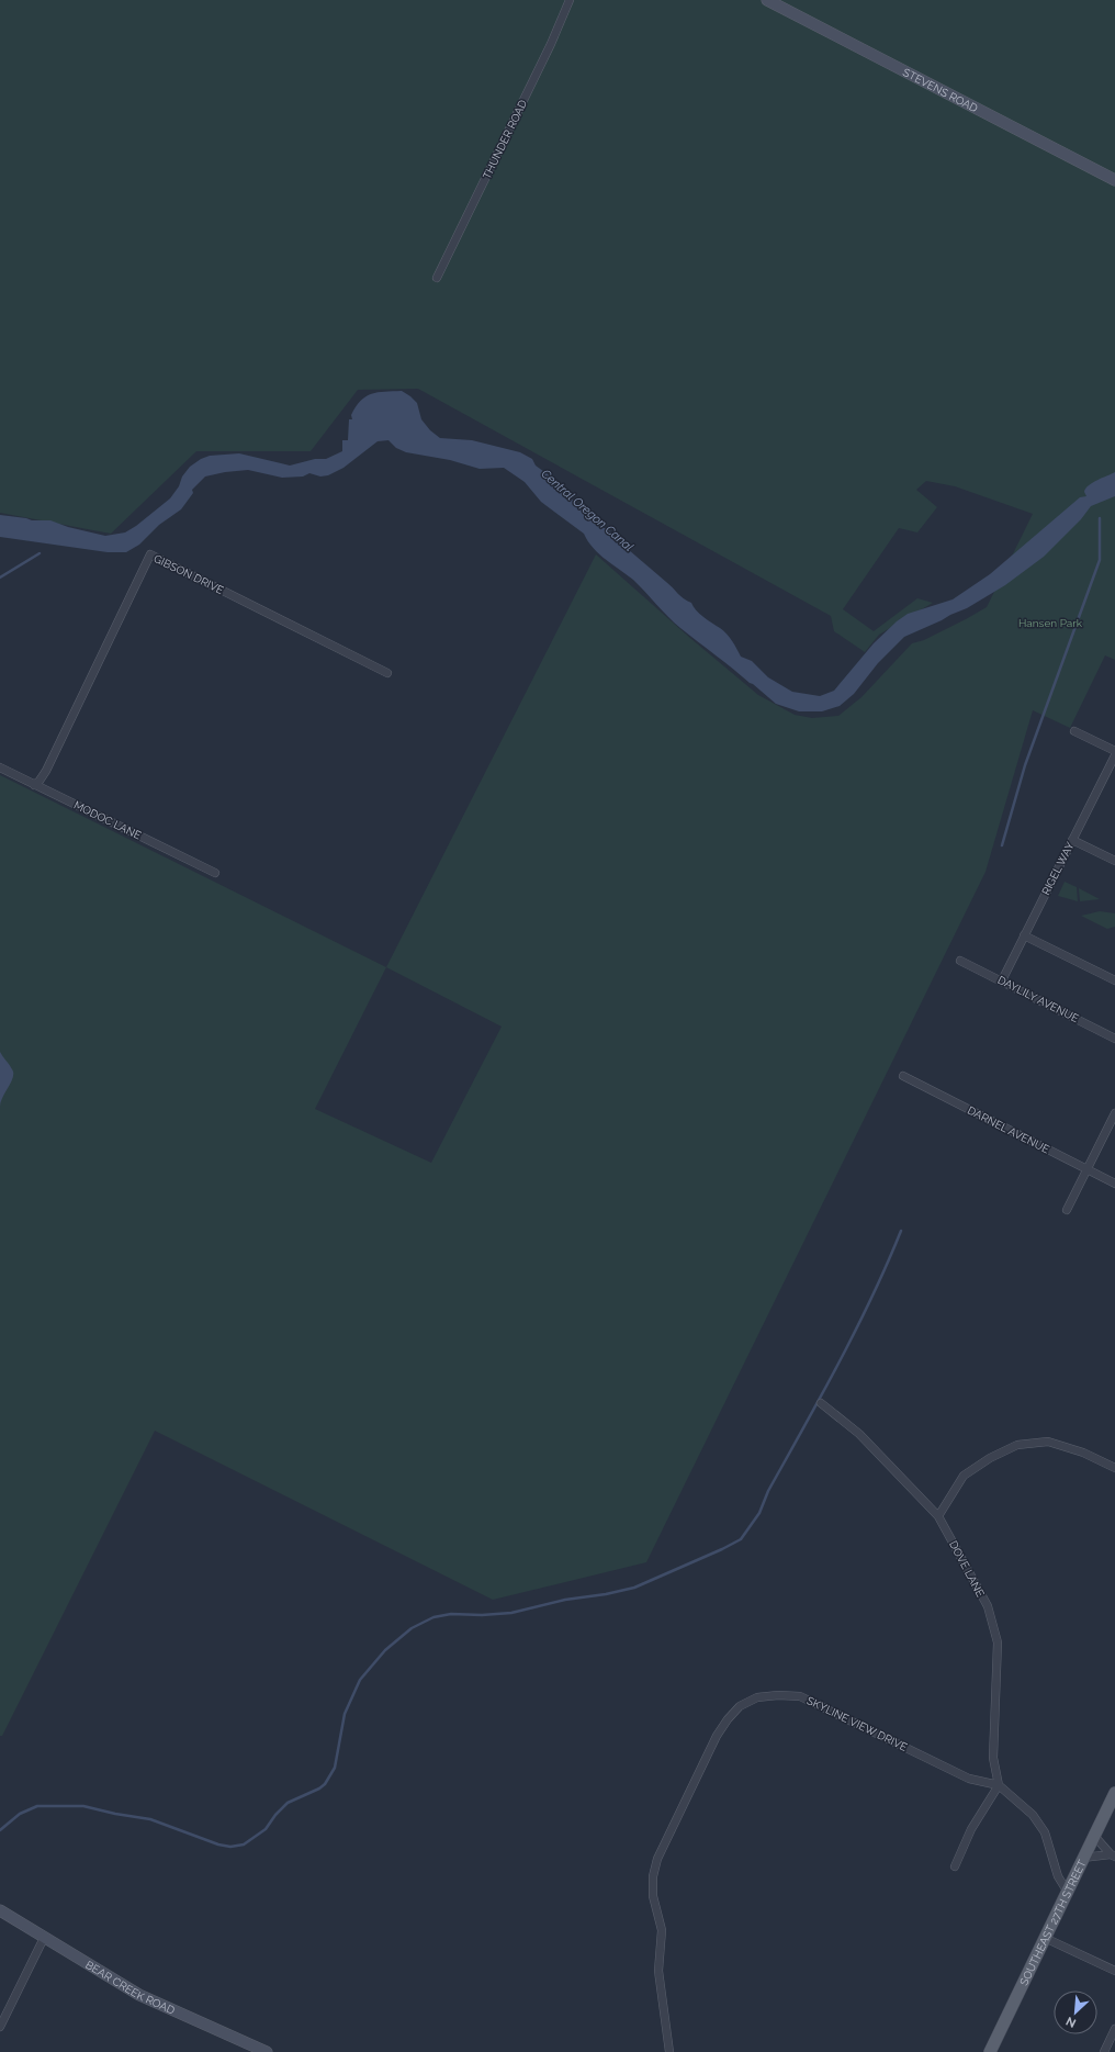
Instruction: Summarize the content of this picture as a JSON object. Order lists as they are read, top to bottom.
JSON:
{
  "streets": {
    "main road": ["SOUTHEAST 27TH STREET"],
    "street": [
      "STEVENS ROAD",
      "THUNDER ROAD",
      "GIBSON DRIVE",
      "MODOC LANE",
      "RIGEL WAY",
      "DAYLILY AVENUE",
      "DARNEL AVENUE",
      "DOVE LANE",
      "SKYLINE VIEW DRIVE",
      "BEAR CREEK ROAD"
    ]
  },
  "crossings": [
    ["GIBSON DRIVE", "MODOC LANE"],
    ["RIGEL WAY", "DAYLILY AVENUE"],
    ["DOVE LANE", "SKYLINE VIEW DRIVE"],
    ["SKYLINE VIEW DRIVE", "SOUTHEAST 27TH STREET"]
  ],
  "water": ["Central Oregon Canal"],
  "parks": ["Hansen Park"],
  "north": "bottom left"
}
